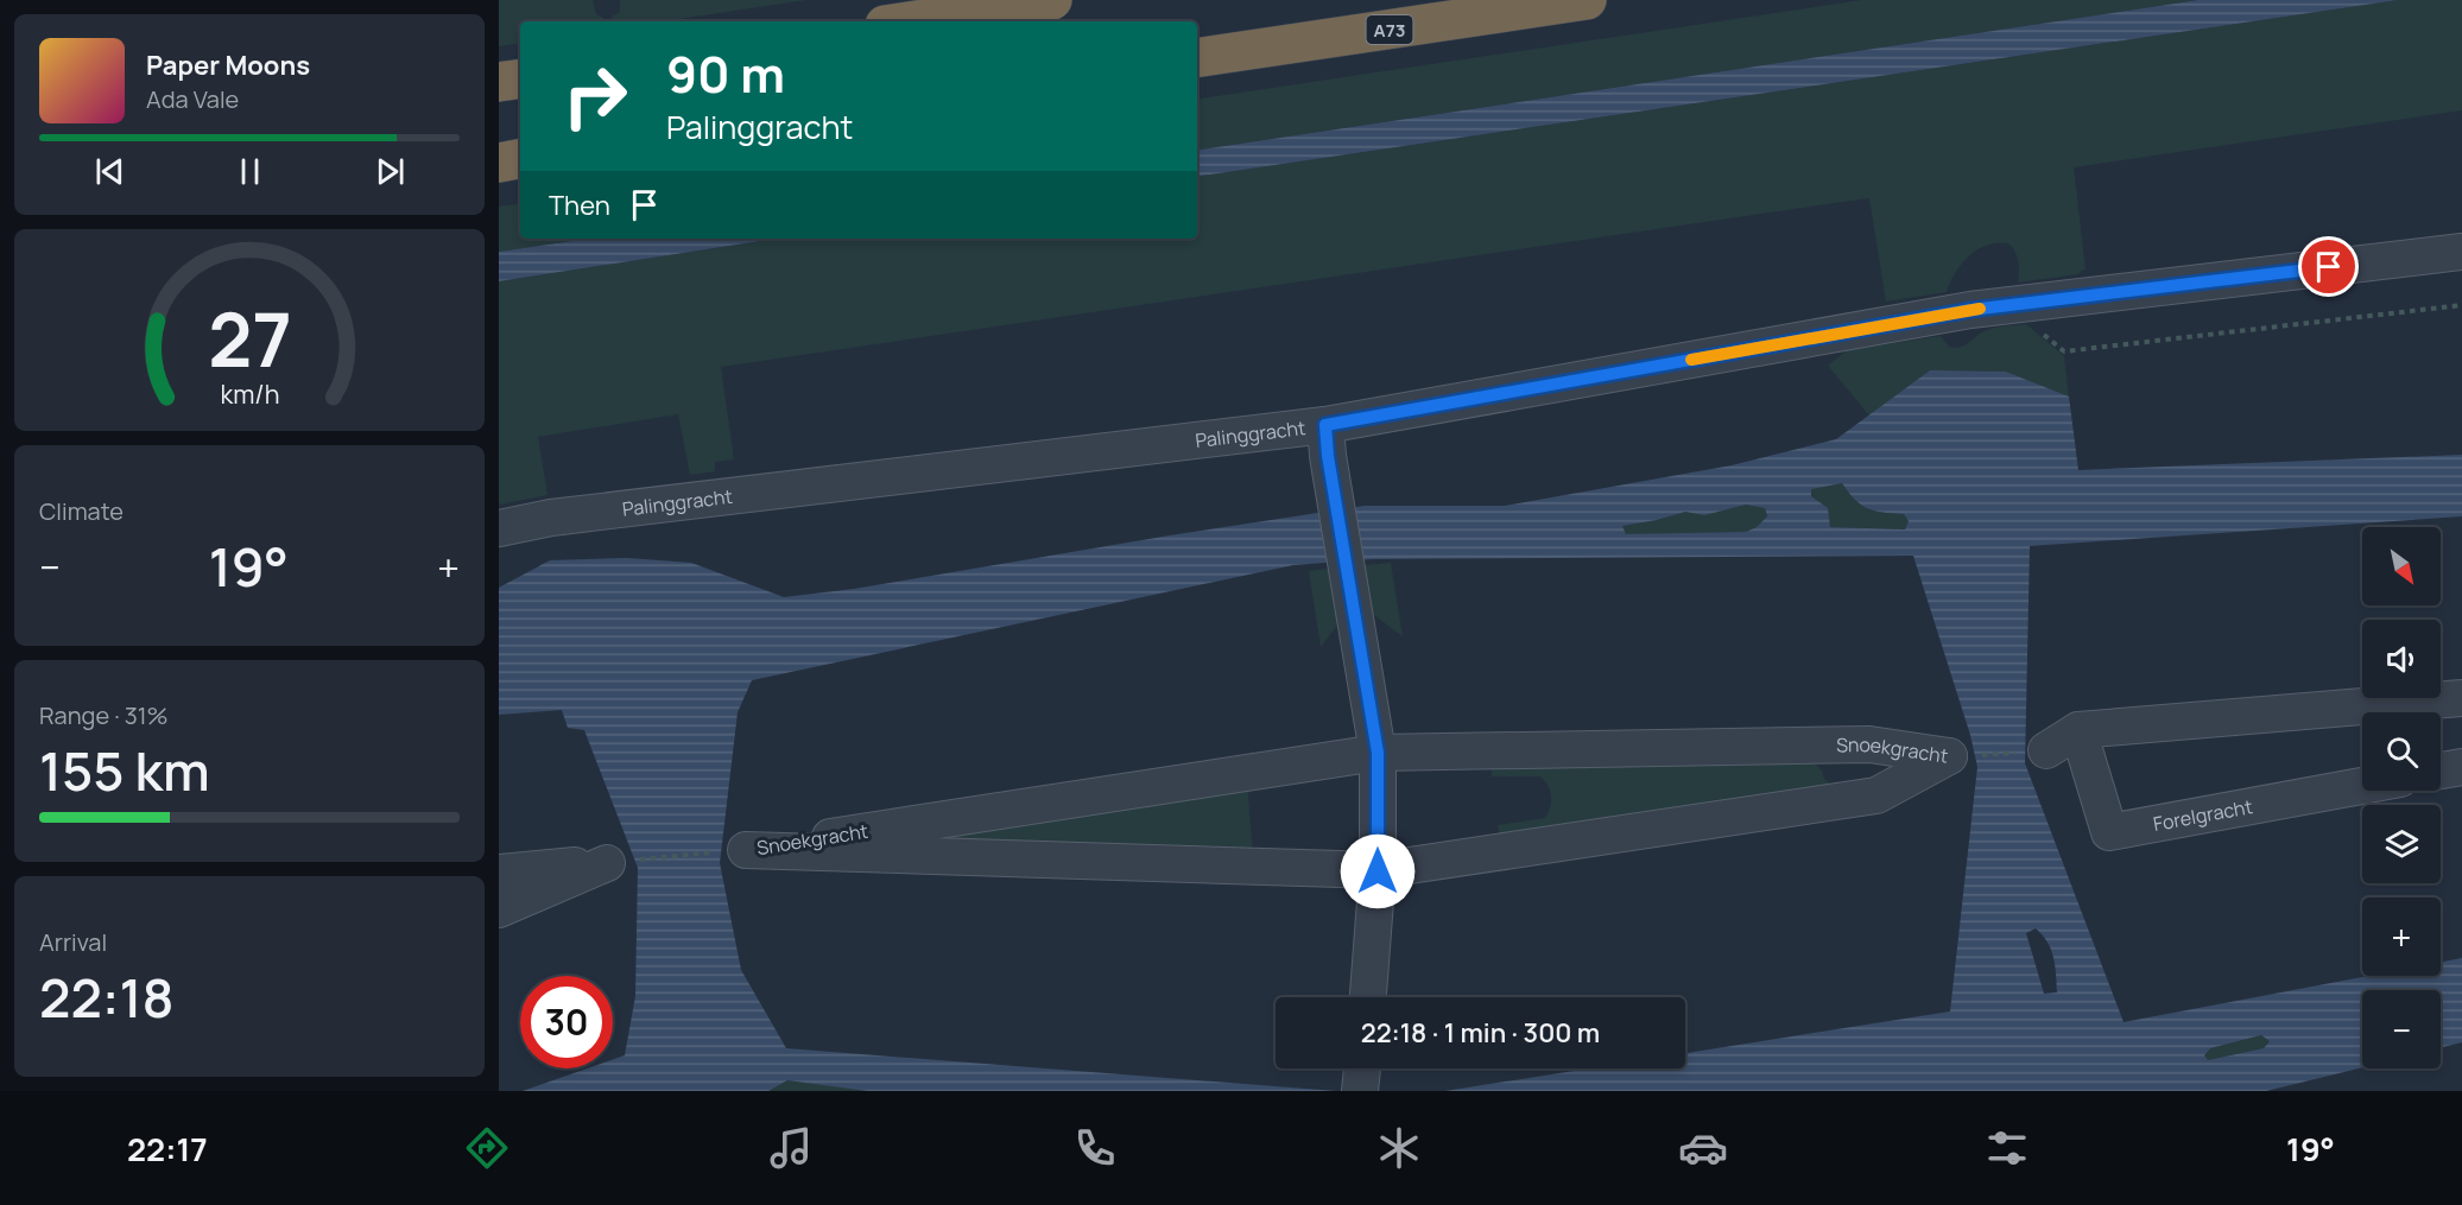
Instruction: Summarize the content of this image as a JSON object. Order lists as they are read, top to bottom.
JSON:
{
  "streets": {
    "highway": ["A73"],
    "street": ["Palinggracht", "Snoekgracht", "Forelgracht"]
  },
  "north": "bottom right",
  "page": {
    "turn": ["90 m", "Palinggracht"],
    "song": ["Paper Moons", "Ada Vale"],
    "then": "Then",
    "tile": [
      "Climate",
      ["Range · 31%", "155 km"],
      ["Arrival", "22:18"]
    ],
    "map_buttons": ["+", "−"],
    "heat": ["−", "19°", "+"],
    "limit": "30",
    "trip": "22:18 · 1 min · 300 m",
    "tabs": ["22:17", "19°"],
    "gauge": ["27", "km/h"]
  }
}
